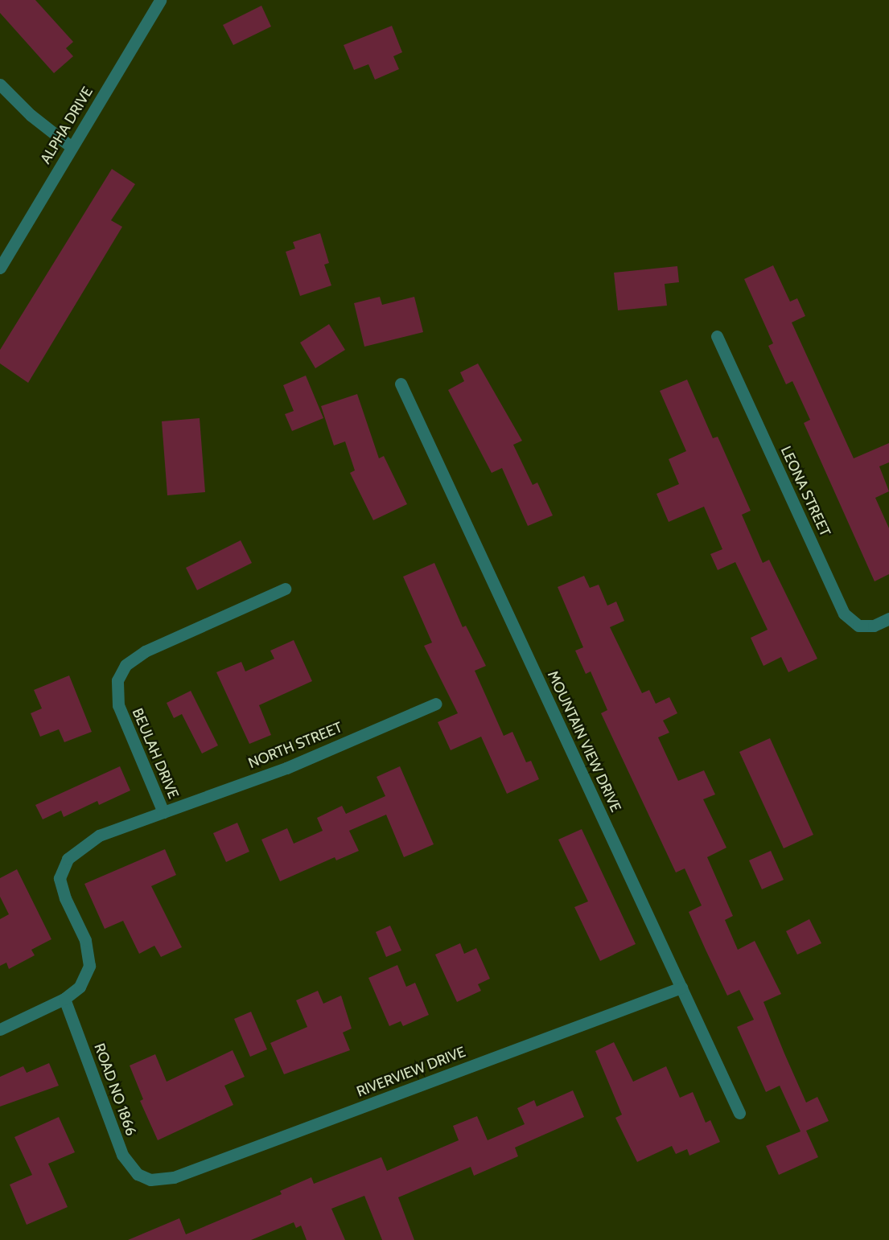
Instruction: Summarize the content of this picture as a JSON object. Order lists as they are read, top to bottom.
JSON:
{
  "streets": {
    "street": [
      "ALPHA DRIVE",
      "LEONA STREET",
      "MOUNTAIN VIEW DRIVE",
      "NORTH STREET",
      "BEULAH DRIVE",
      "RIVERVIEW DRIVE",
      "ROAD NO 1866"
    ]
  },
  "crossings": [
    ["MOUNTAIN VIEW DRIVE", "RIVERVIEW DRIVE"],
    ["NORTH STREET", "BEULAH DRIVE"],
    ["BEULAH DRIVE", "ROAD NO 1866"],
    ["RIVERVIEW DRIVE", "ROAD NO 1866"]
  ]
}
